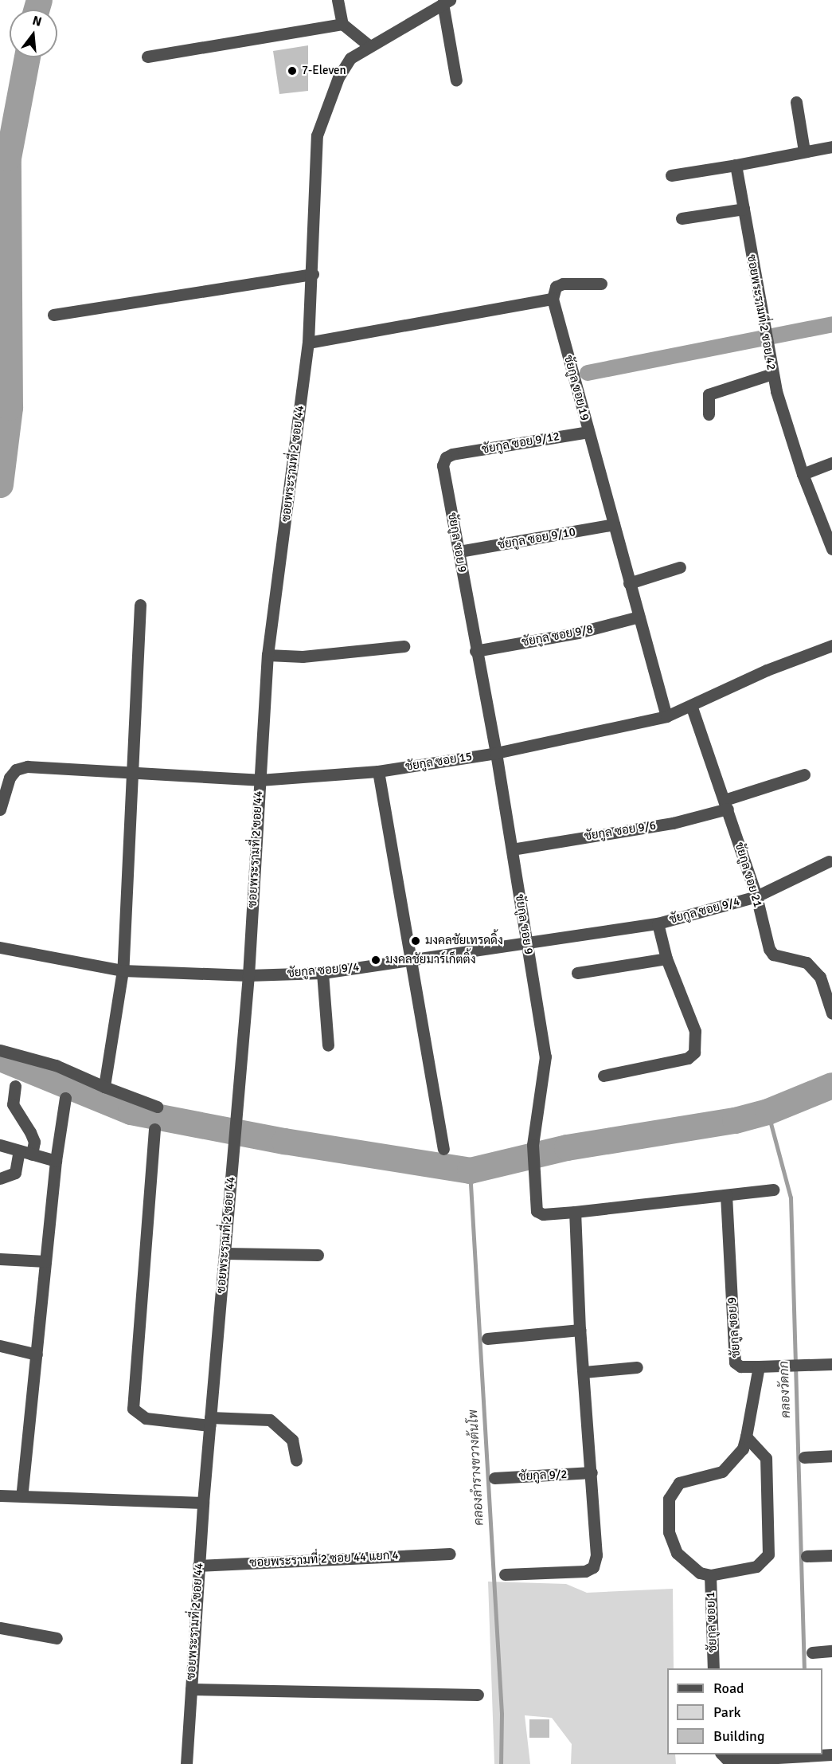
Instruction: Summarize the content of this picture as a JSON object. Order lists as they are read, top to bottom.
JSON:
{
  "streets": {
    "street": [
      "ซอยพระรามที่ 2 ซอย 42",
      "ชัยกูล ซอย 19",
      "ชัยกูล ซอย 9/12",
      "ซอยพระรามที่ 2 ซอย 44",
      "ชัยกูล ซอย 9/10",
      "ชัยกูล ซอย 9",
      "ชัยกูล ซอย 9/8",
      "ชัยกูล ซอย 15",
      "ชัยกูล ซอย 9/6",
      "ชัยกูล ซอย 21",
      "ชัยกูล ซอย 9/4",
      "ชัยกูล 9/2",
      "ซอยพระรามที่ 2 ซอย 44 แยก 4",
      "ชัยกูล ซอย 1"
    ]
  },
  "crossings": [
    ["ชัยกูล ซอย 19", "ชัยกูล ซอย 9/12"],
    ["ชัยกูล ซอย 19", "ชัยกูล ซอย 9/10"],
    ["ชัยกูล ซอย 19", "ชัยกูล ซอย 9/8"],
    ["ชัยกูล ซอย 19", "ชัยกูล ซอย 15"],
    ["ชัยกูล ซอย 9/12", "ชัยกูล ซอย 9"],
    ["ซอยพระรามที่ 2 ซอย 44", "ชัยกูล ซอย 15"],
    ["ซอยพระรามที่ 2 ซอย 44", "ชัยกูล ซอย 9/4"],
    ["ซอยพระรามที่ 2 ซอย 44", "ซอยพระรามที่ 2 ซอย 44 แยก 4"],
    ["ชัยกูล ซอย 9/10", "ชัยกูล ซอย 9"],
    ["ชัยกูล ซอย 9", "ชัยกูล ซอย 9/8"],
    ["ชัยกูล ซอย 9", "ชัยกูล ซอย 15"],
    ["ชัยกูล ซอย 9", "ชัยกูล ซอย 9/6"],
    ["ชัยกูล ซอย 9", "ชัยกูล ซอย 9/4"],
    ["ชัยกูล ซอย 15", "ชัยกูล ซอย 21"],
    ["ชัยกูล ซอย 9/6", "ชัยกูล ซอย 21"],
    ["ชัยกูล ซอย 21", "ชัยกูล ซอย 9/4"]
  ],
  "water": ["คลองวัดกก", "คลองลำรางขวางต้นโพ"],
  "places": ["7-Eleven", "มงคลชัยเทรดดิ้ง", "มงคลชัยมาร์เก็ตติ้ง"],
  "legend": ["Road", "Park", "Building"],
  "north": "top"
}
